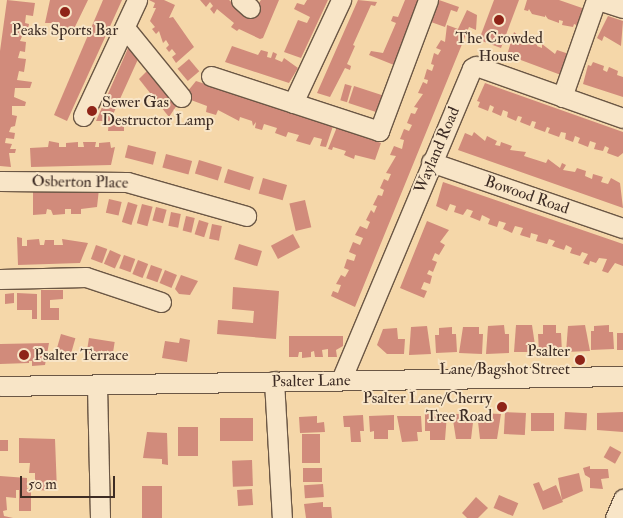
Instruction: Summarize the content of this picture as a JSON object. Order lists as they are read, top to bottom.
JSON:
{
  "streets": {
    "street": [
      "Wayland Road",
      "Osberton Place",
      "Bowood Road",
      "Psalter Lane"
    ]
  },
  "crossings": [
    ["Wayland Road", "Bowood Road"],
    ["Wayland Road", "Psalter Lane"]
  ],
  "places": [
    "Peaks Sports Bar",
    "The Crowded House",
    "Sewer Gas Destructor Lamp",
    "Psalter Terrace",
    "Psalter Lane/Bagshot Street",
    "Psalter Lane/Cherry Tree Road"
  ],
  "scale_bar": "50 m"
}
